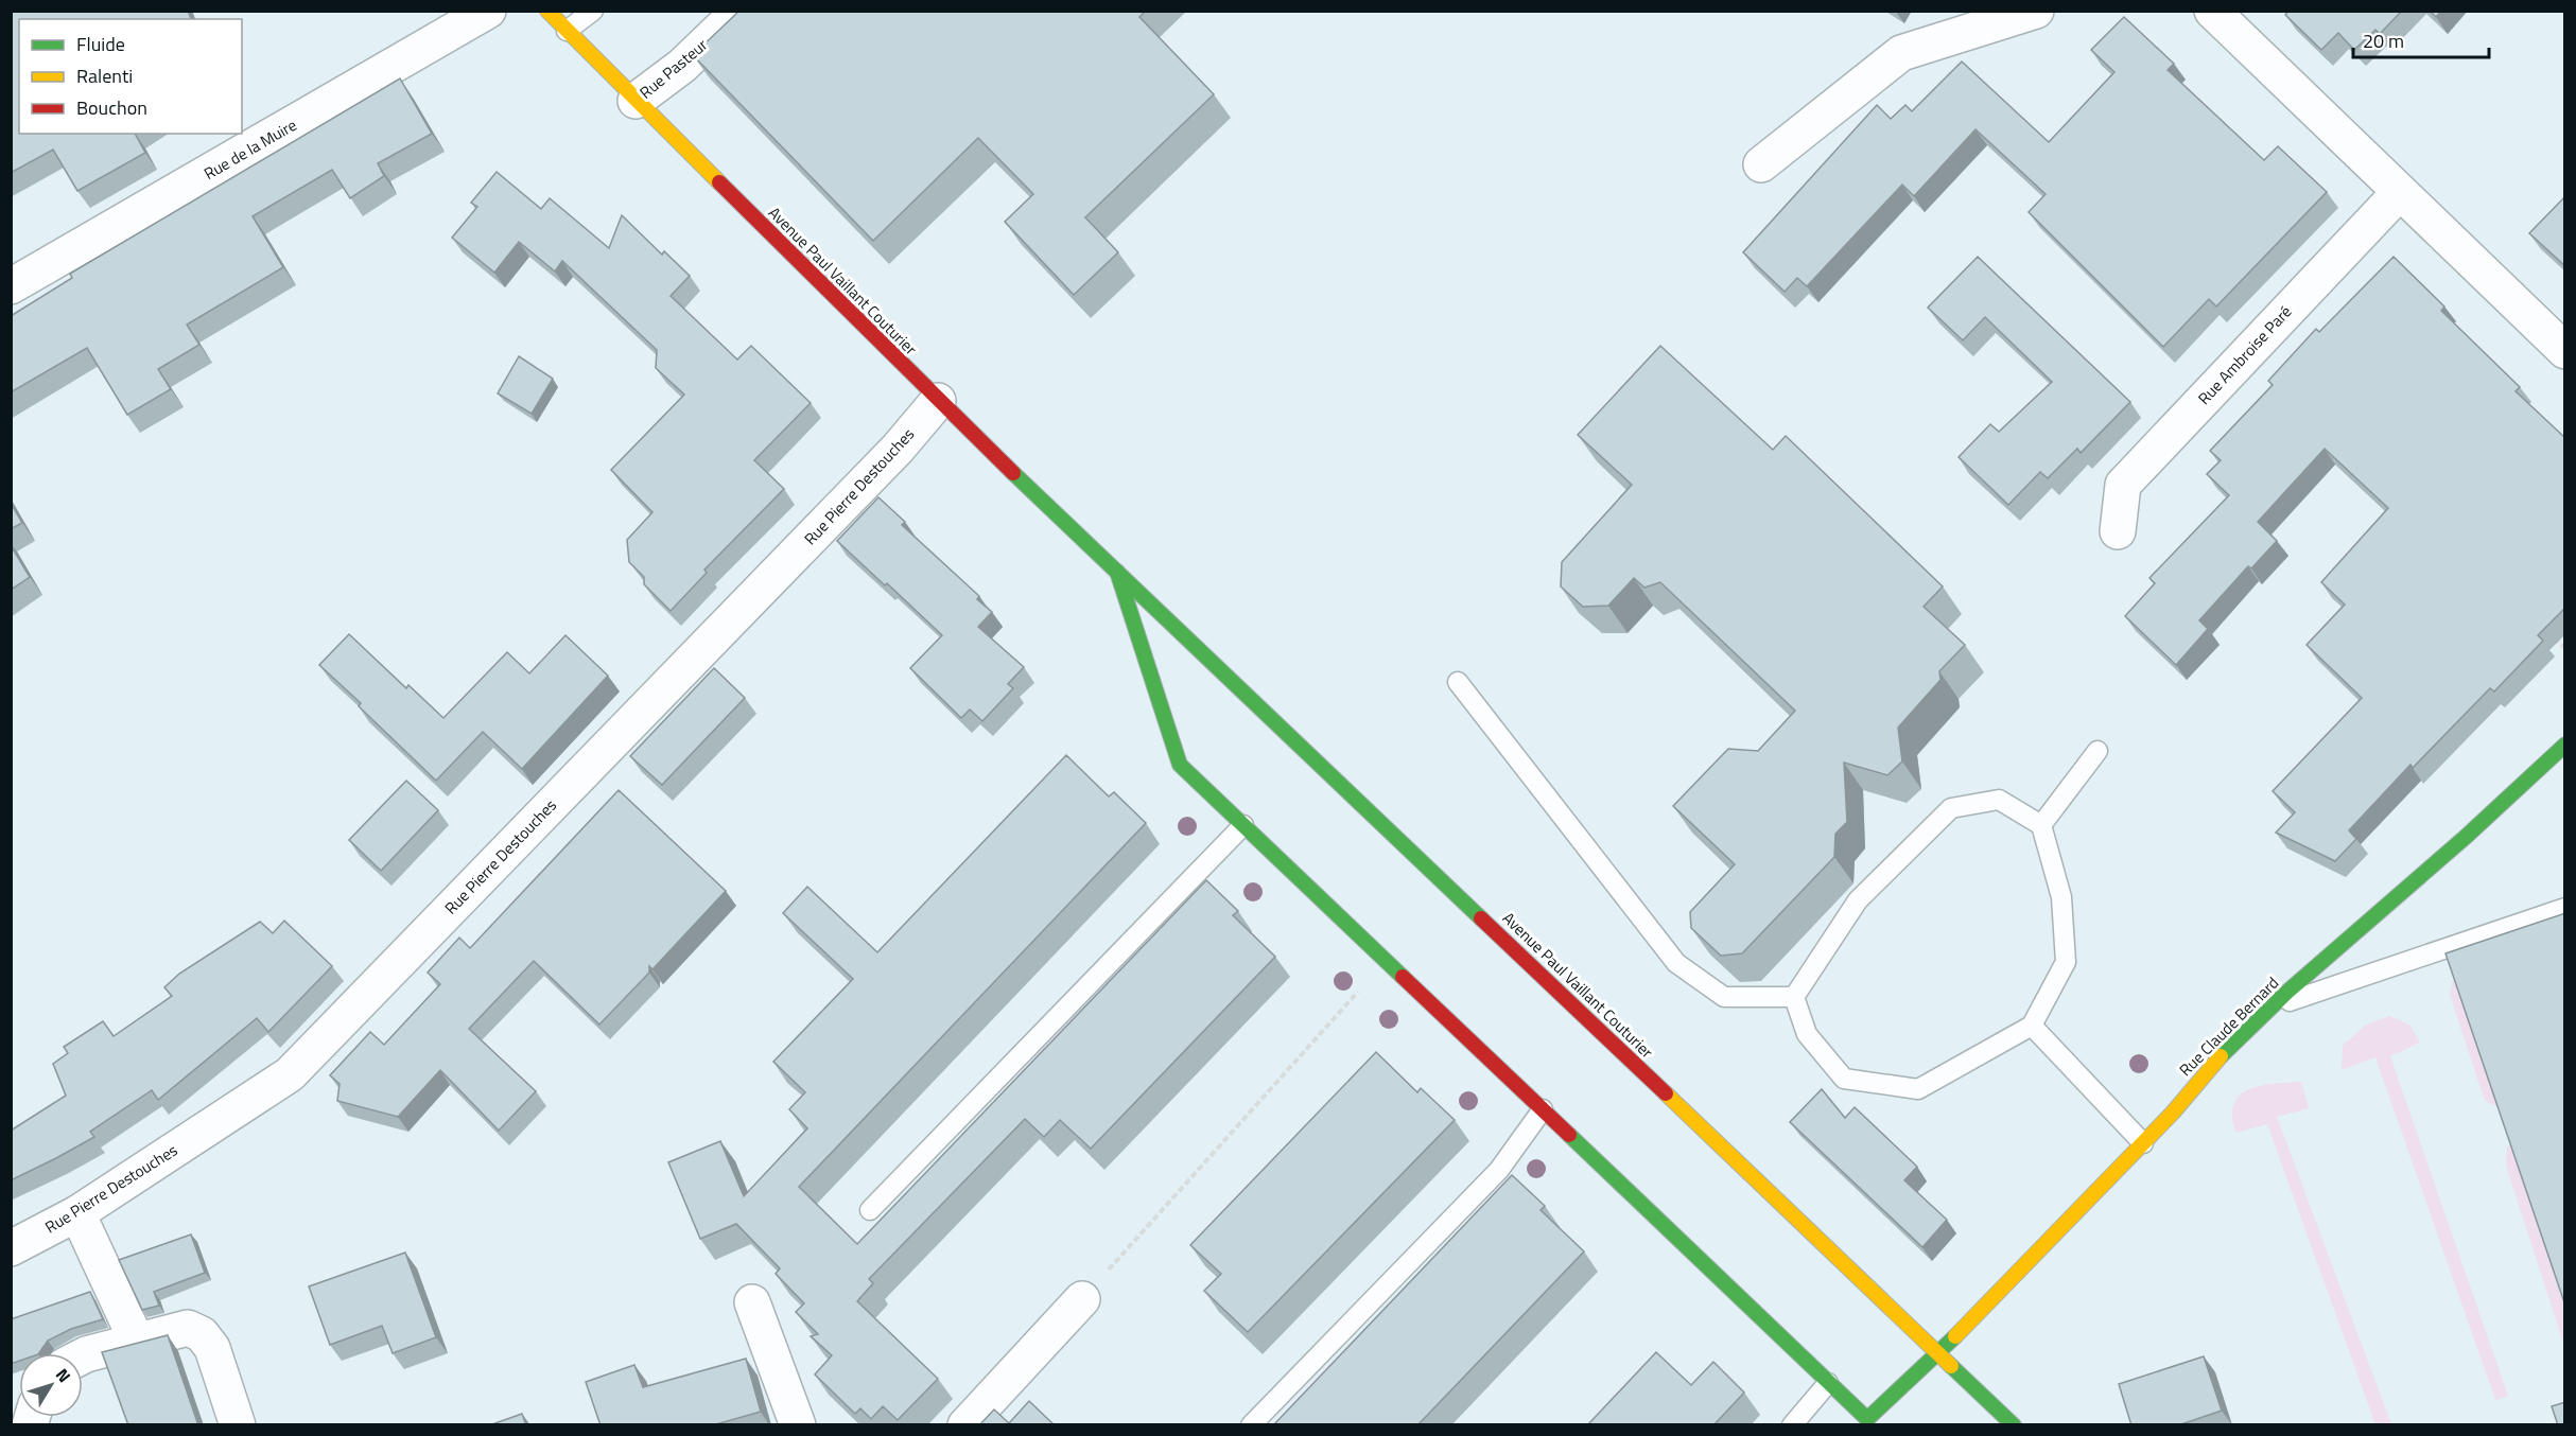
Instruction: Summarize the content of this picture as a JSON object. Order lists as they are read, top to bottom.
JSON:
{
  "streets": {
    "street": [
      "Rue Pasteur",
      "Rue de la Muire",
      "Avenue Paul Vaillant Couturier",
      "Rue Ambroise Paré",
      "Rue Pierre Destouches",
      "Rue Claude Bernard"
    ]
  },
  "crossings": [
    ["Rue Pasteur", "Avenue Paul Vaillant Couturier"],
    ["Avenue Paul Vaillant Couturier", "Rue Pierre Destouches"],
    ["Avenue Paul Vaillant Couturier", "Rue Claude Bernard"]
  ],
  "legend": ["Fluide", "Ralenti", "Bouchon"],
  "scale_bar": "20 m",
  "north": "top right"
}
